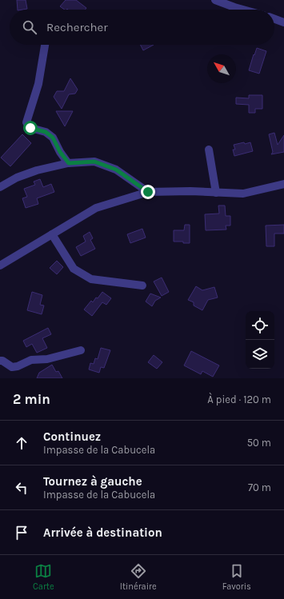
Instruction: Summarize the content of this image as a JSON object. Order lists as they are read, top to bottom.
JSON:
{
  "north": "top left",
  "page": {
    "search": "Rechercher",
    "heading": ["2 min", "À pied · 120 m"],
    "list": [
      ["Continuez", "Impasse de la Cabucela", "50 m"],
      ["Tournez à gauche", "Impasse de la Cabucela", "70 m"],
      "Arrivée à destination"
    ],
    "nav": ["Carte", "Itinéraire", "Favoris"]
  }
}
